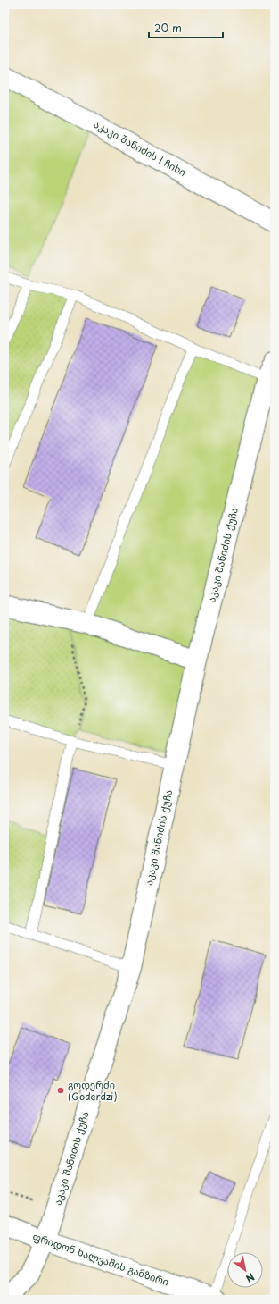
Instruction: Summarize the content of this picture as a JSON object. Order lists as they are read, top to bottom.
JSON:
{
  "streets": {
    "street": ["აკაკი შანიძის I ჩიხი", "აკაკი შანიძის ქუჩა", "ფრიდონ ხალვაშის გამზირი"]
  },
  "crossings": [
    ["აკაკი შანიძის ქუჩა", "ფრიდონ ხალვაშის გამზირი"]
  ],
  "places": ["გოდერძი (Goderdzi)"],
  "scale_bar": "20 m",
  "north": "bottom right"
}
